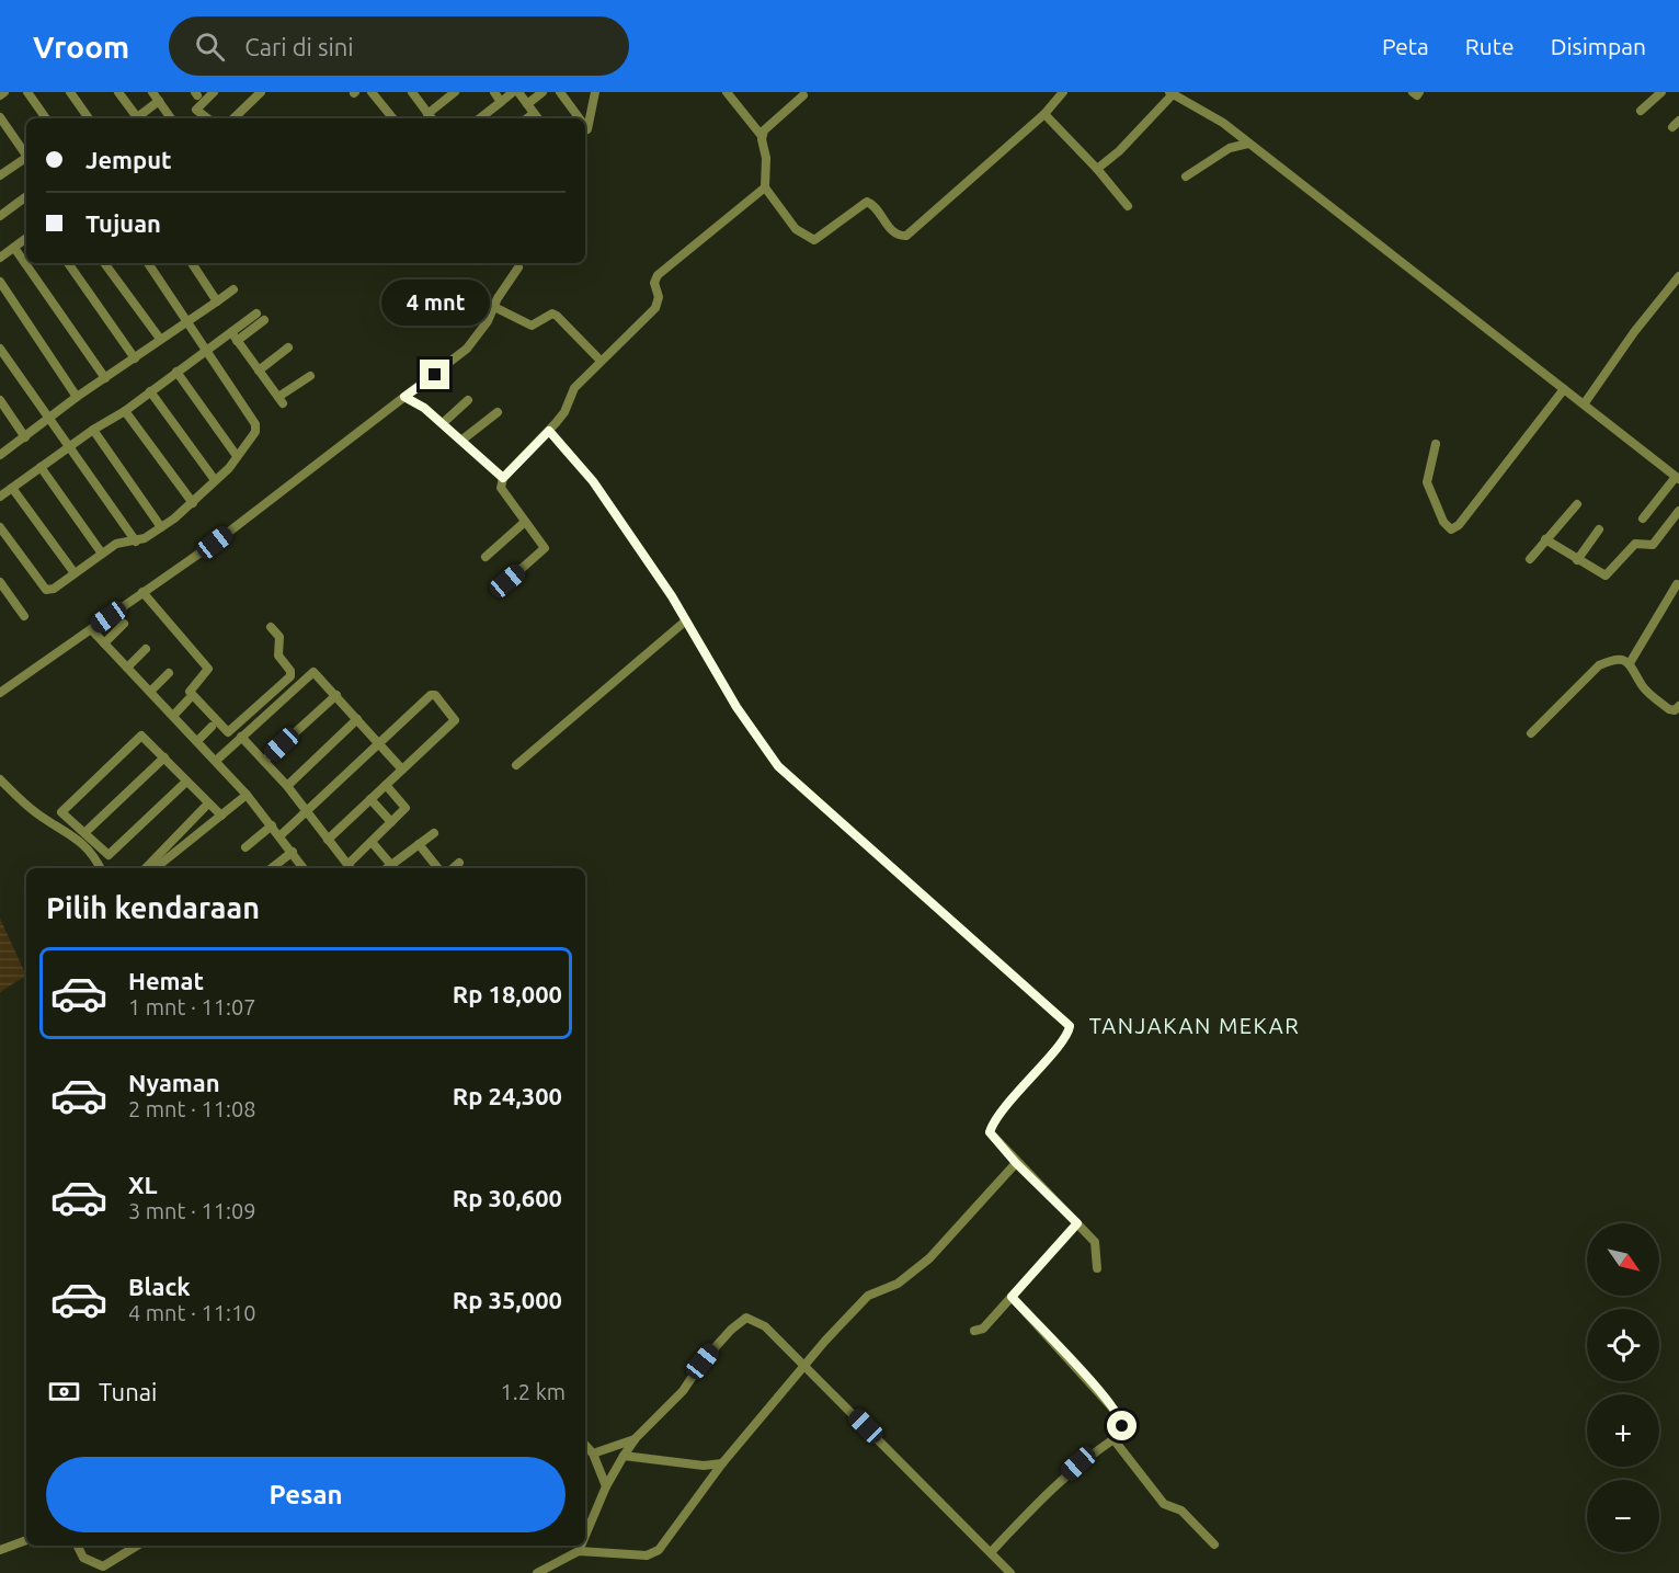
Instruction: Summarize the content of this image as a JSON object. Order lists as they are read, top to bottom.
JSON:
{
  "districts": ["TANJAKAN MEKAR"],
  "north": "bottom right",
  "page": {
    "header": "Vroom",
    "search": "Cari di sini",
    "nav": ["Peta", "Rute", "Disimpan"],
    "banner": ["Jemput", "Tujuan"],
    "bubble": "4 mnt",
    "heading": "Pilih kendaraan",
    "list": [
      {
        "name": "Hemat",
        "note": "1 mnt · 11:07",
        "value": "Rp 18,000"
      },
      {
        "name": "Nyaman",
        "note": "2 mnt · 11:08",
        "value": "Rp 24,300"
      },
      {
        "name": "XL",
        "note": "3 mnt · 11:09",
        "value": "Rp 30,600"
      },
      {
        "name": "Black",
        "note": "4 mnt · 11:10",
        "value": "Rp 35,000"
      }
    ],
    "map_buttons": ["+", "−"],
    "pay": ["Tunai", "1.2 km"],
    "buttons": "Pesan"
  }
}
